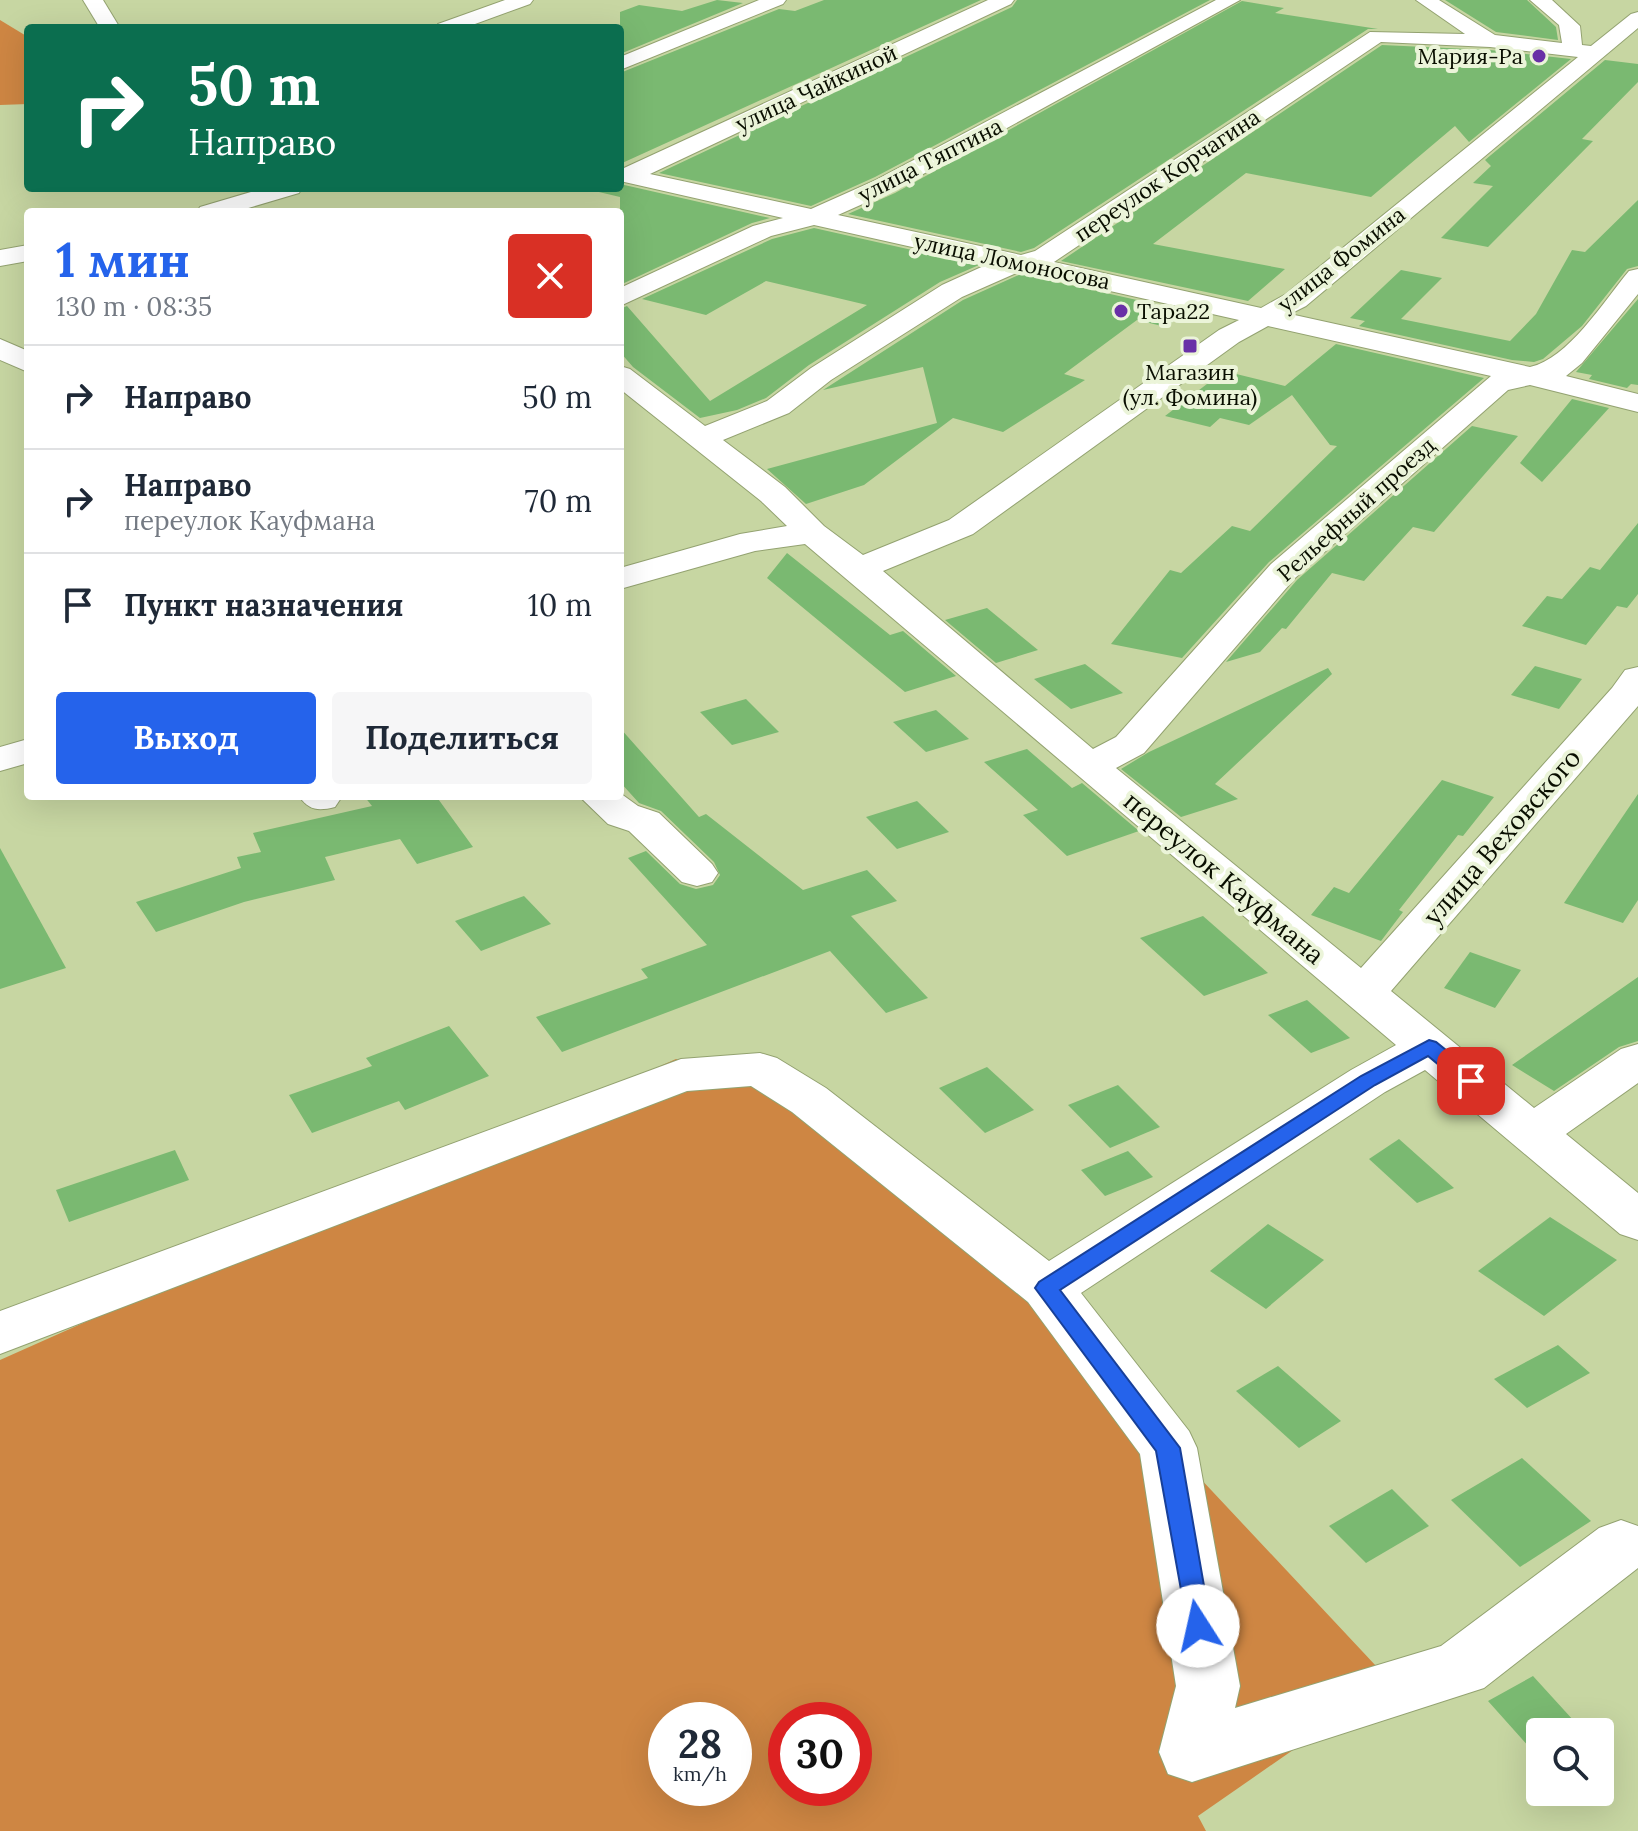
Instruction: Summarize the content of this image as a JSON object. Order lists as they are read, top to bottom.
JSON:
{
  "streets": {
    "street": [
      "улица Чайкиной",
      "улица Тяптина",
      "переулок Корчагина",
      "улица Фомина",
      "улица Ломоносова",
      "Рельефный проезд",
      "улица Веховского",
      "переулок Кауфмана"
    ]
  },
  "crossings": [
    ["улица Чайкиной", "улица Ломоносова"],
    ["улица Тяптина", "улица Ломоносова"],
    ["переулок Корчагина", "улица Ломоносова"],
    ["переулок Корчагина", "переулок Кауфмана"],
    ["улица Фомина", "улица Ломоносова"],
    ["улица Фомина", "переулок Кауфмана"],
    ["улица Ломоносова", "Рельефный проезд"],
    ["Рельефный проезд", "переулок Кауфмана"],
    ["улица Веховского", "переулок Кауфмана"]
  ],
  "places": {
    "other": ["Мария-Ра", "Тара22"],
    "transit": ["Магазин (ул. Фомина)"]
  },
  "page": {
    "turn": ["50 m", "Направо"],
    "heading": ["1 мин", "130 m · 08:35"],
    "list": [
      {
        "name": "Направо",
        "value": "50 m"
      },
      {
        "name": "Направо",
        "note": "переулок Кауфмана",
        "value": "70 m"
      },
      {
        "name": "Пункт назначения",
        "value": "10 m"
      }
    ],
    "buttons": ["Выход", "Поделиться"],
    "speed": "28 km/h",
    "limit": "30"
  }
}
